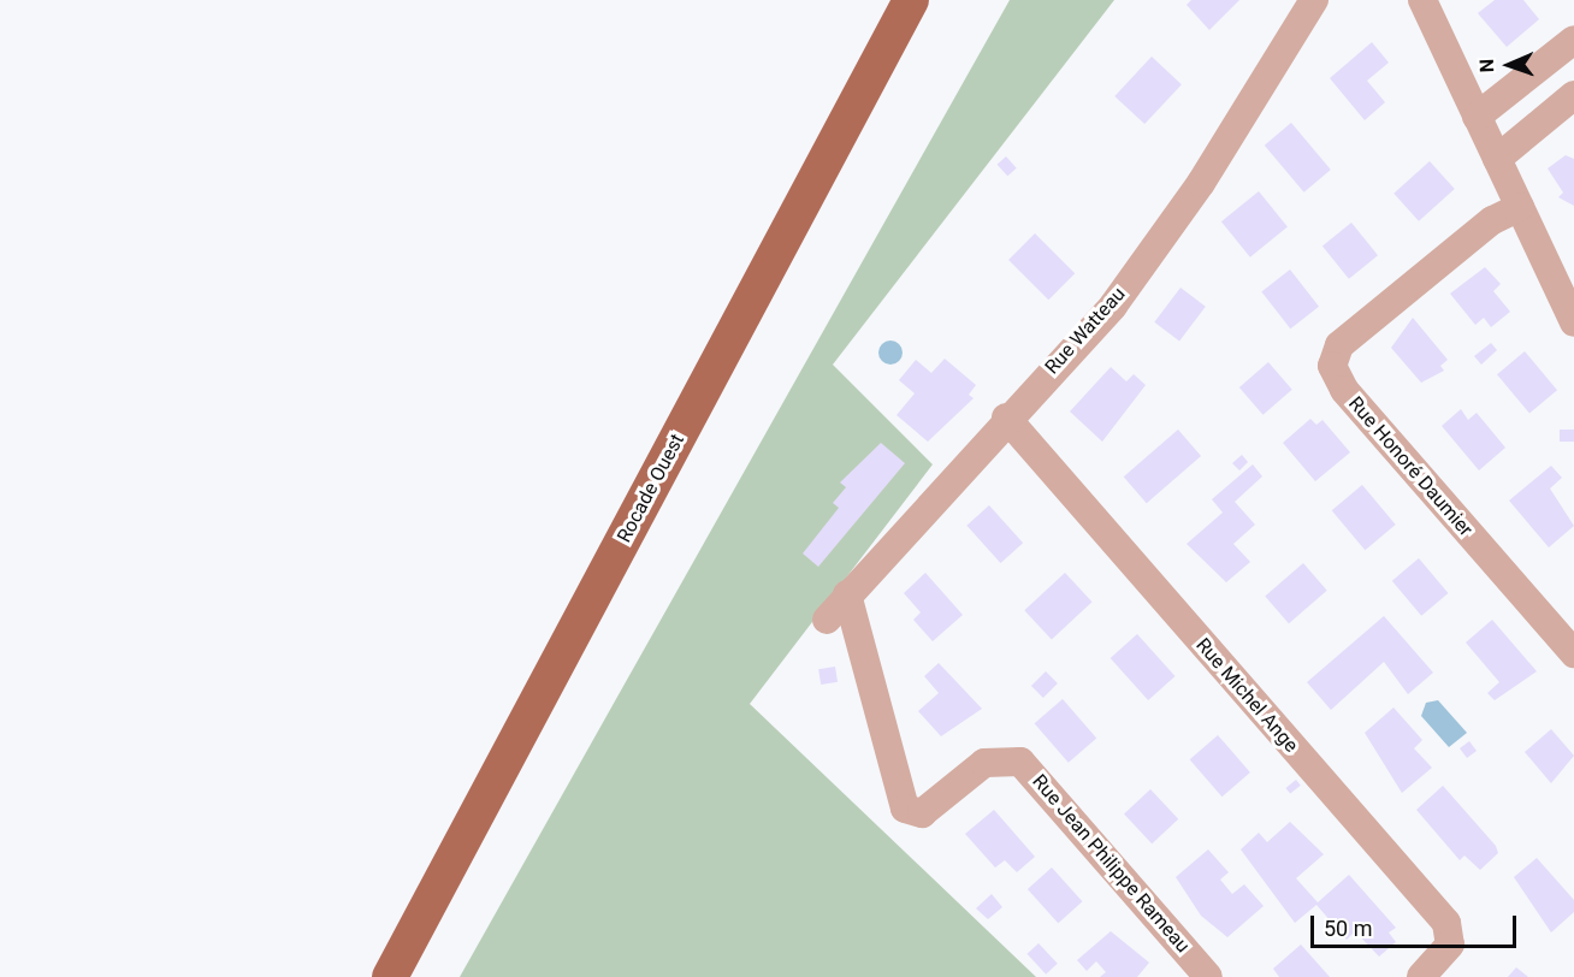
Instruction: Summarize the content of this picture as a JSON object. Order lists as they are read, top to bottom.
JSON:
{
  "streets": {
    "main road": ["Rocade Ouest"],
    "street": [
      "Rue Watteau",
      "Rue Honoré Daumier",
      "Rue Michel Ange",
      "Rue Jean Philippe Rameau"
    ]
  },
  "crossings": [
    ["Rue Watteau", "Rue Michel Ange"],
    ["Rue Watteau", "Rue Jean Philippe Rameau"]
  ],
  "scale_bar": "50 m",
  "north": "left"
}
